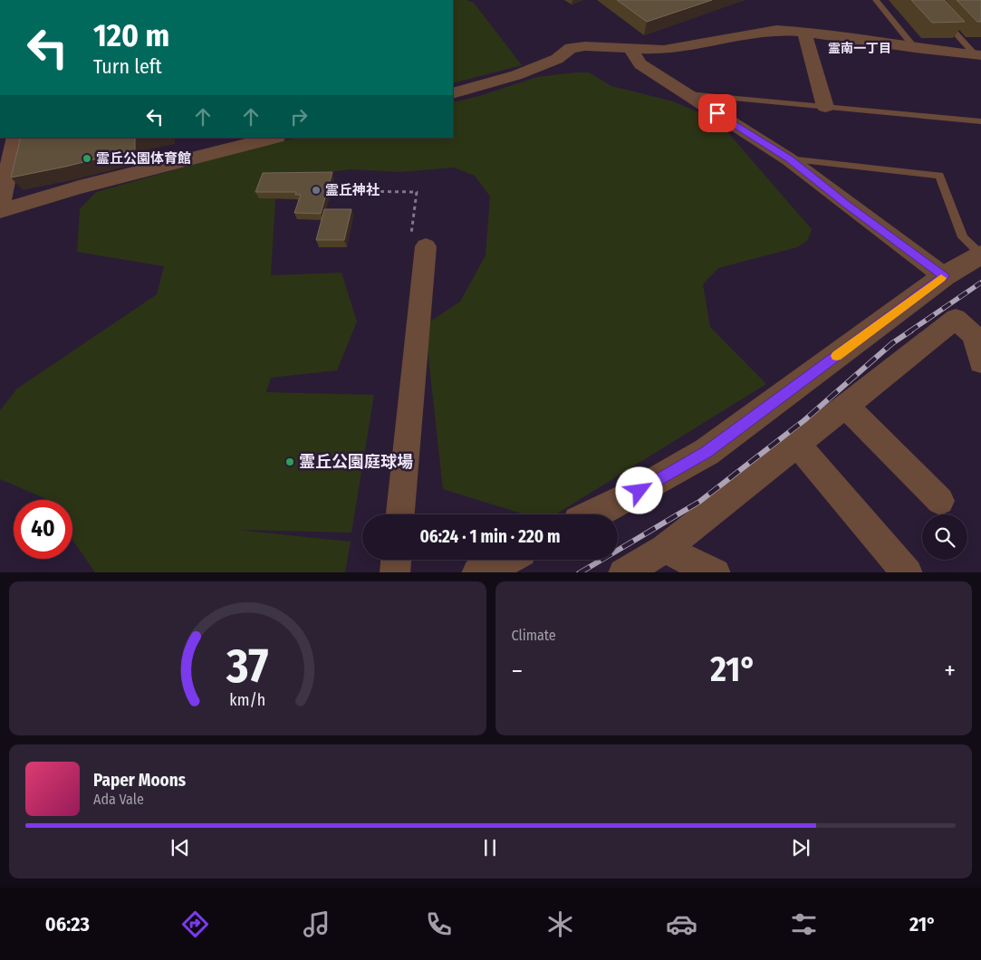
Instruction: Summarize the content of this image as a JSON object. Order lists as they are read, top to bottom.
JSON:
{
  "districts": ["霊南一丁目"],
  "places": ["霊丘公園体育館", "霊丘神社", "霊丘公園庭球場"],
  "page": {
    "turn": ["120 m", "Turn left"],
    "limit": "40",
    "trip": "06:24 · 1 min · 220 m",
    "tile": "Climate",
    "heat": ["−", "21°", "+"],
    "song": ["Paper Moons", "Ada Vale"],
    "tabs": ["06:23", "21°"],
    "gauge": ["37", "km/h"]
  }
}
